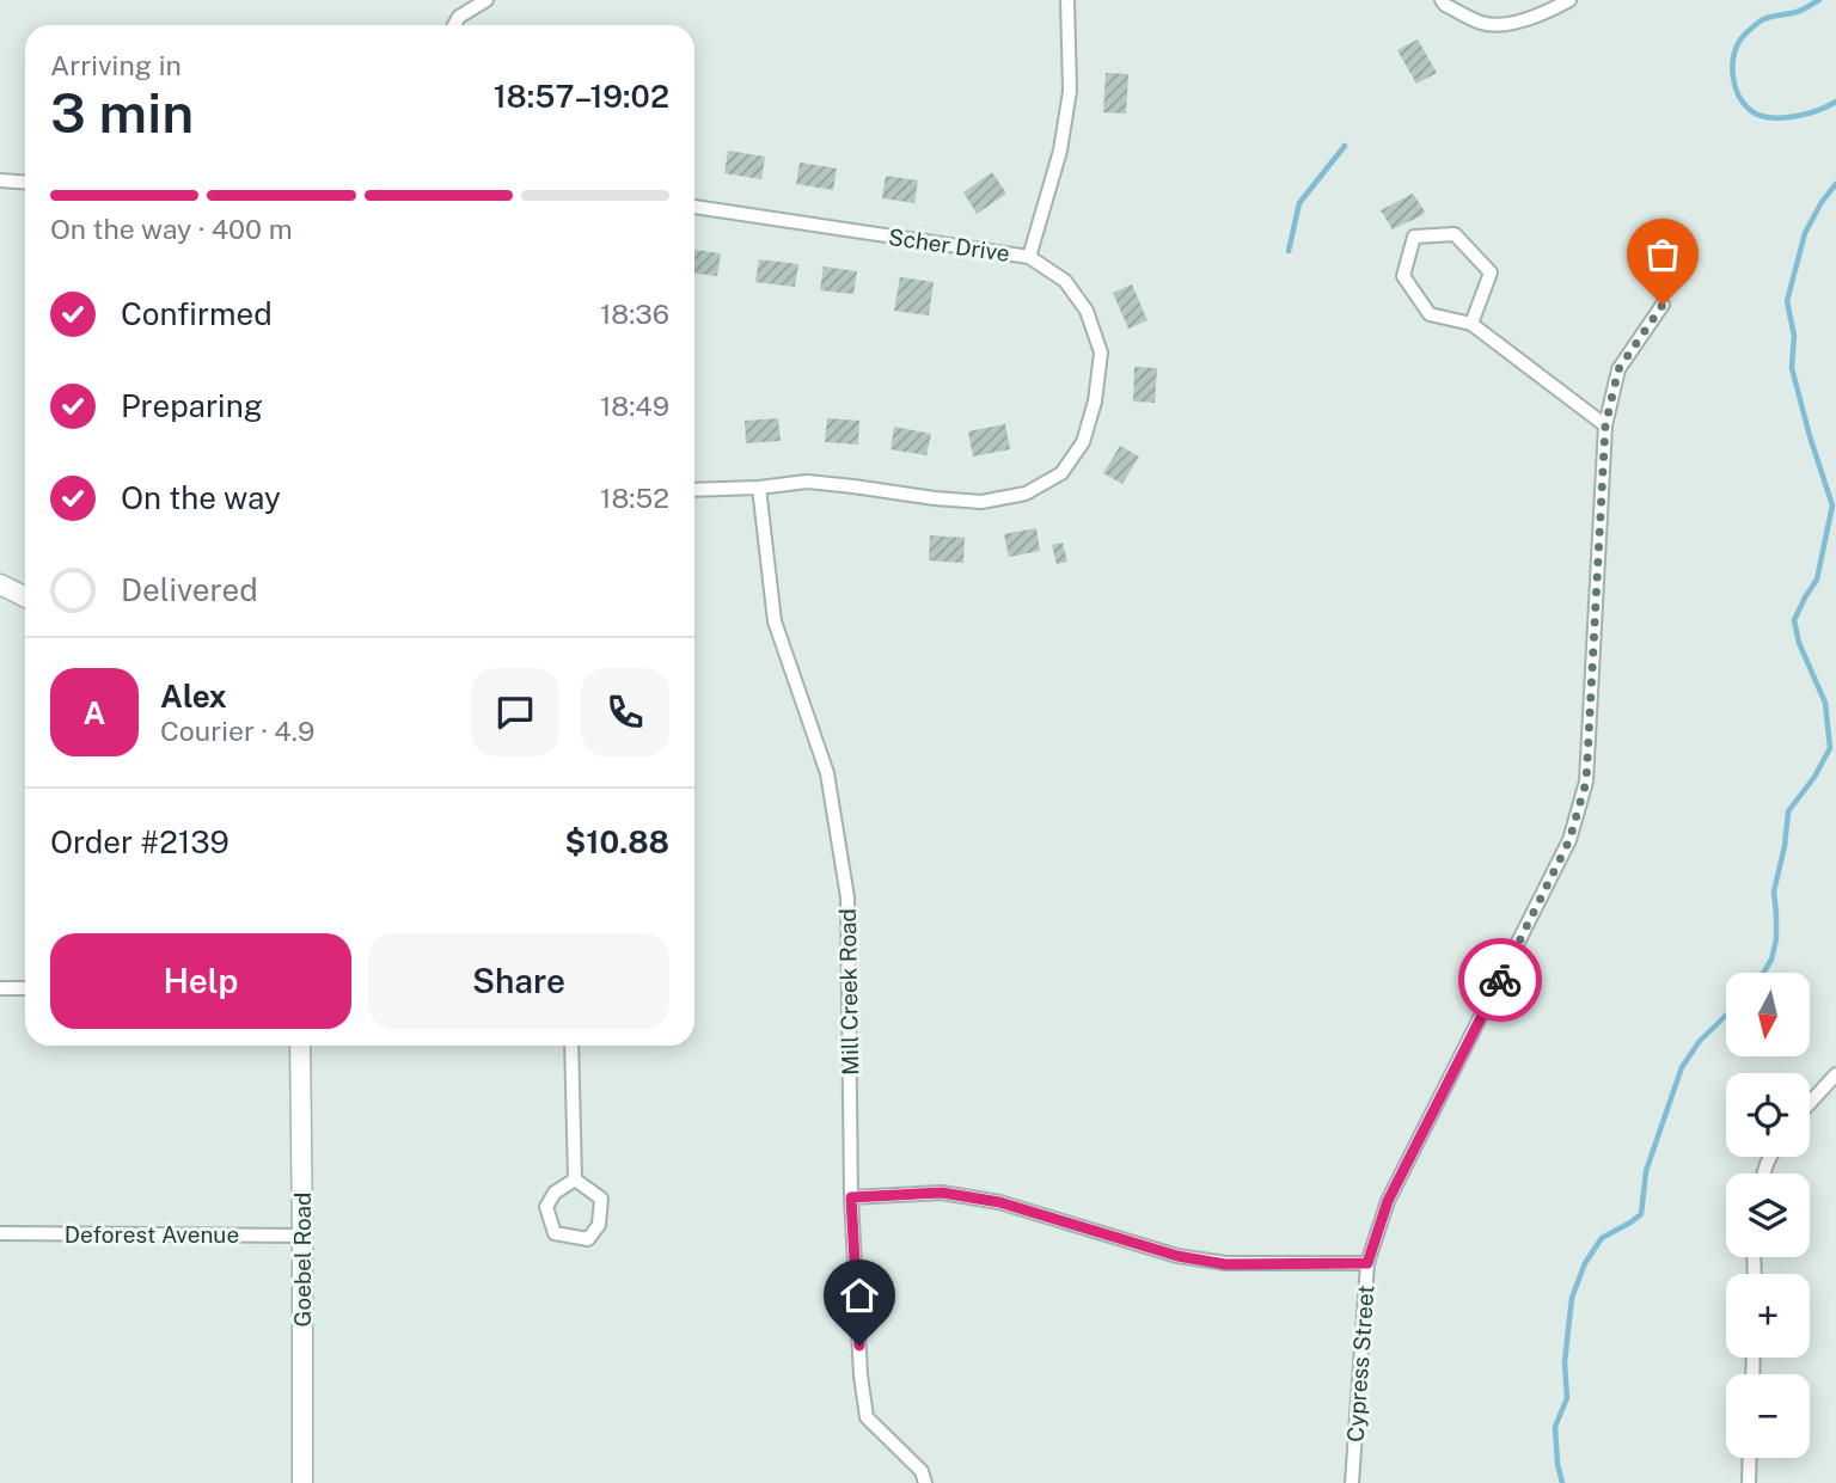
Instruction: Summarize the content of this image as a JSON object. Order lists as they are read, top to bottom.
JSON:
{
  "streets": {
    "street": [
      "Scher Drive",
      "Mill Creek Road",
      "Deforest Avenue",
      "Goebel Road",
      "Cypress Street"
    ]
  },
  "crossings": [
    ["Scher Drive", "Mill Creek Road"],
    ["Deforest Avenue", "Goebel Road"]
  ],
  "north": "bottom",
  "page": {
    "heading": ["3 min", "Arriving in", "18:57–19:02"],
    "panel": [
      "Alex",
      "Courier · 4.9",
      "Order #2139",
      "$10.88"
    ],
    "bar": "On the way · 400 m",
    "list": [
      ["Confirmed", "18:36"],
      ["Preparing", "18:49"],
      ["On the way", "18:52"],
      "Delivered"
    ],
    "round": "A",
    "buttons": ["Help", "Share"],
    "map_buttons": ["+", "−"]
  }
}
